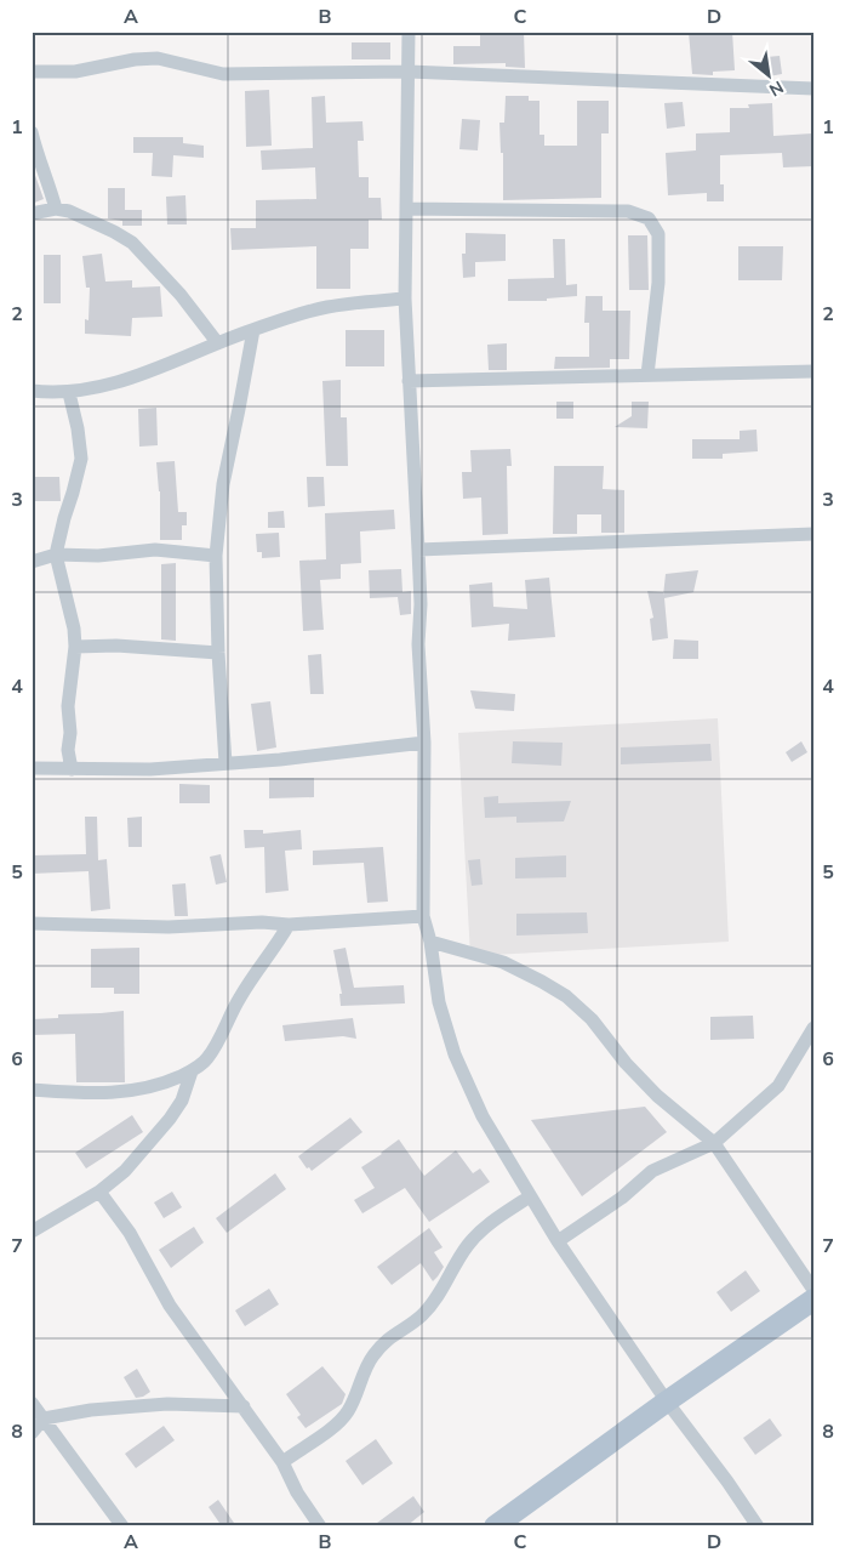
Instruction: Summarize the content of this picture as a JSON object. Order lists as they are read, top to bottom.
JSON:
{
  "north": "bottom right",
  "grid": {
    "columns": [
      "A",
      "B",
      "C",
      "D"
    ],
    "rows": [
      "1",
      "2",
      "3",
      "4",
      "5",
      "6",
      "7",
      "8"
    ]
  }
}
